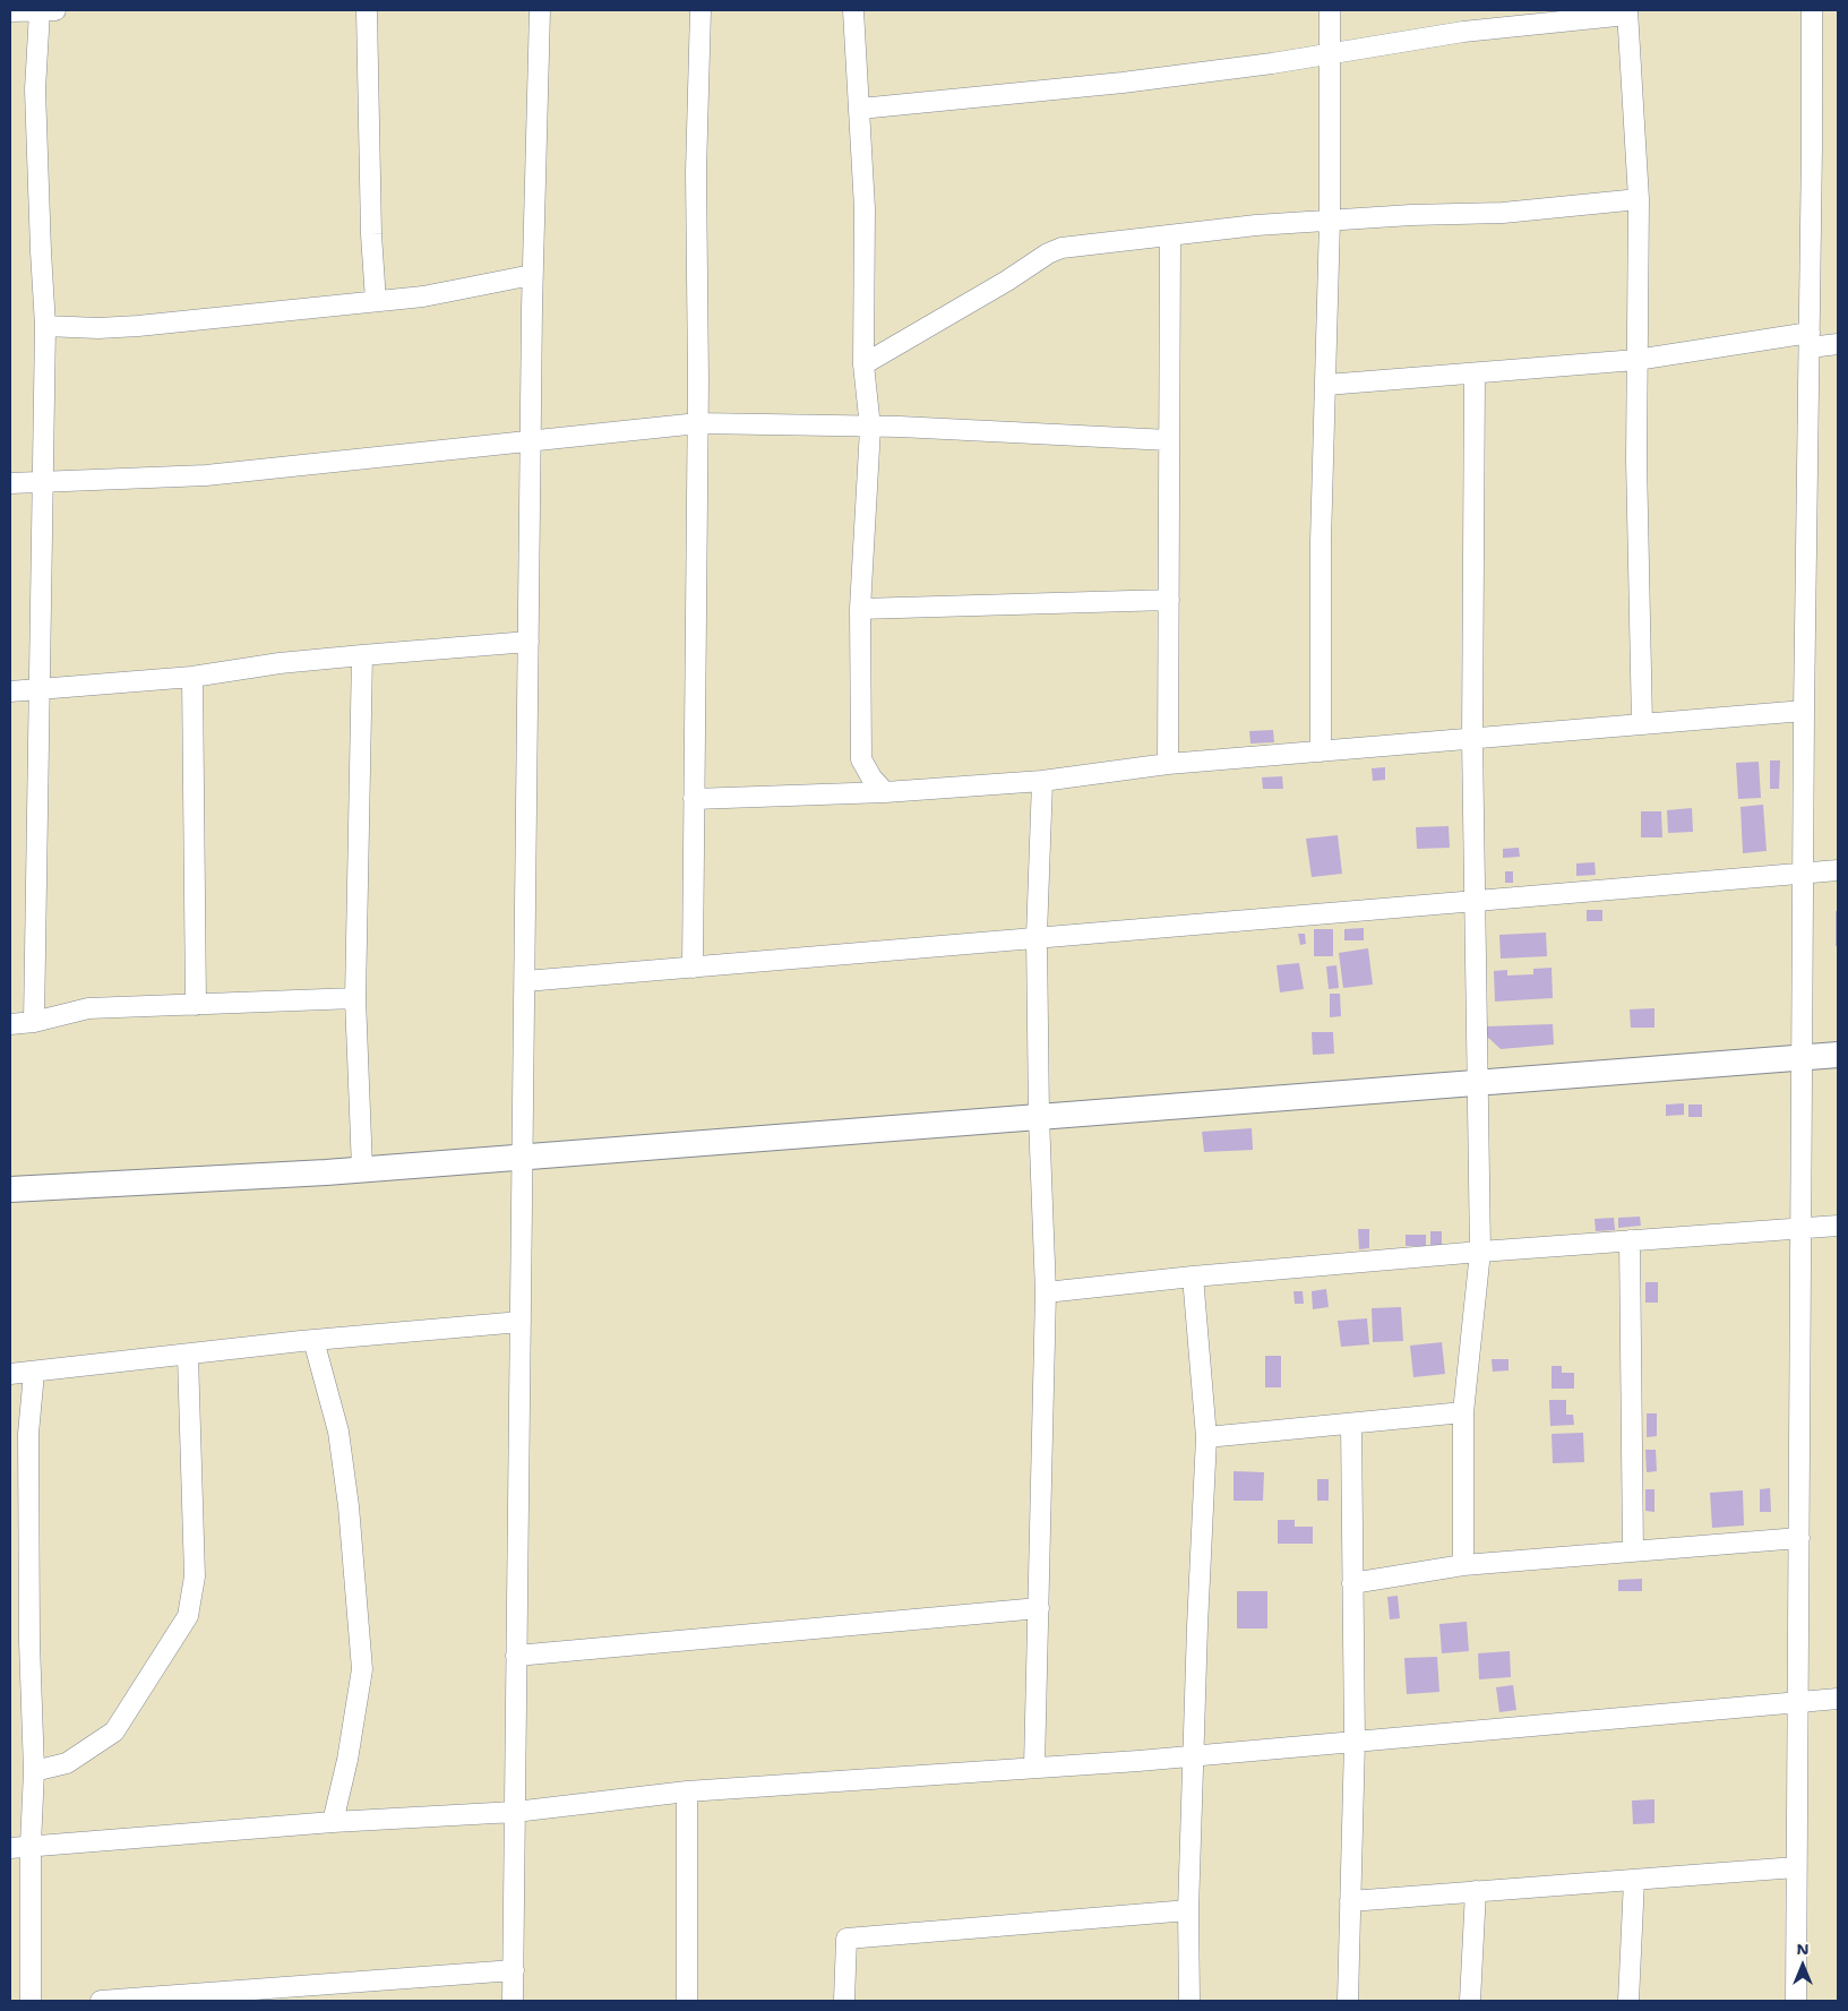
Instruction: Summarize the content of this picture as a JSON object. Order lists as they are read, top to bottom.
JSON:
{
  "north": "top"
}
